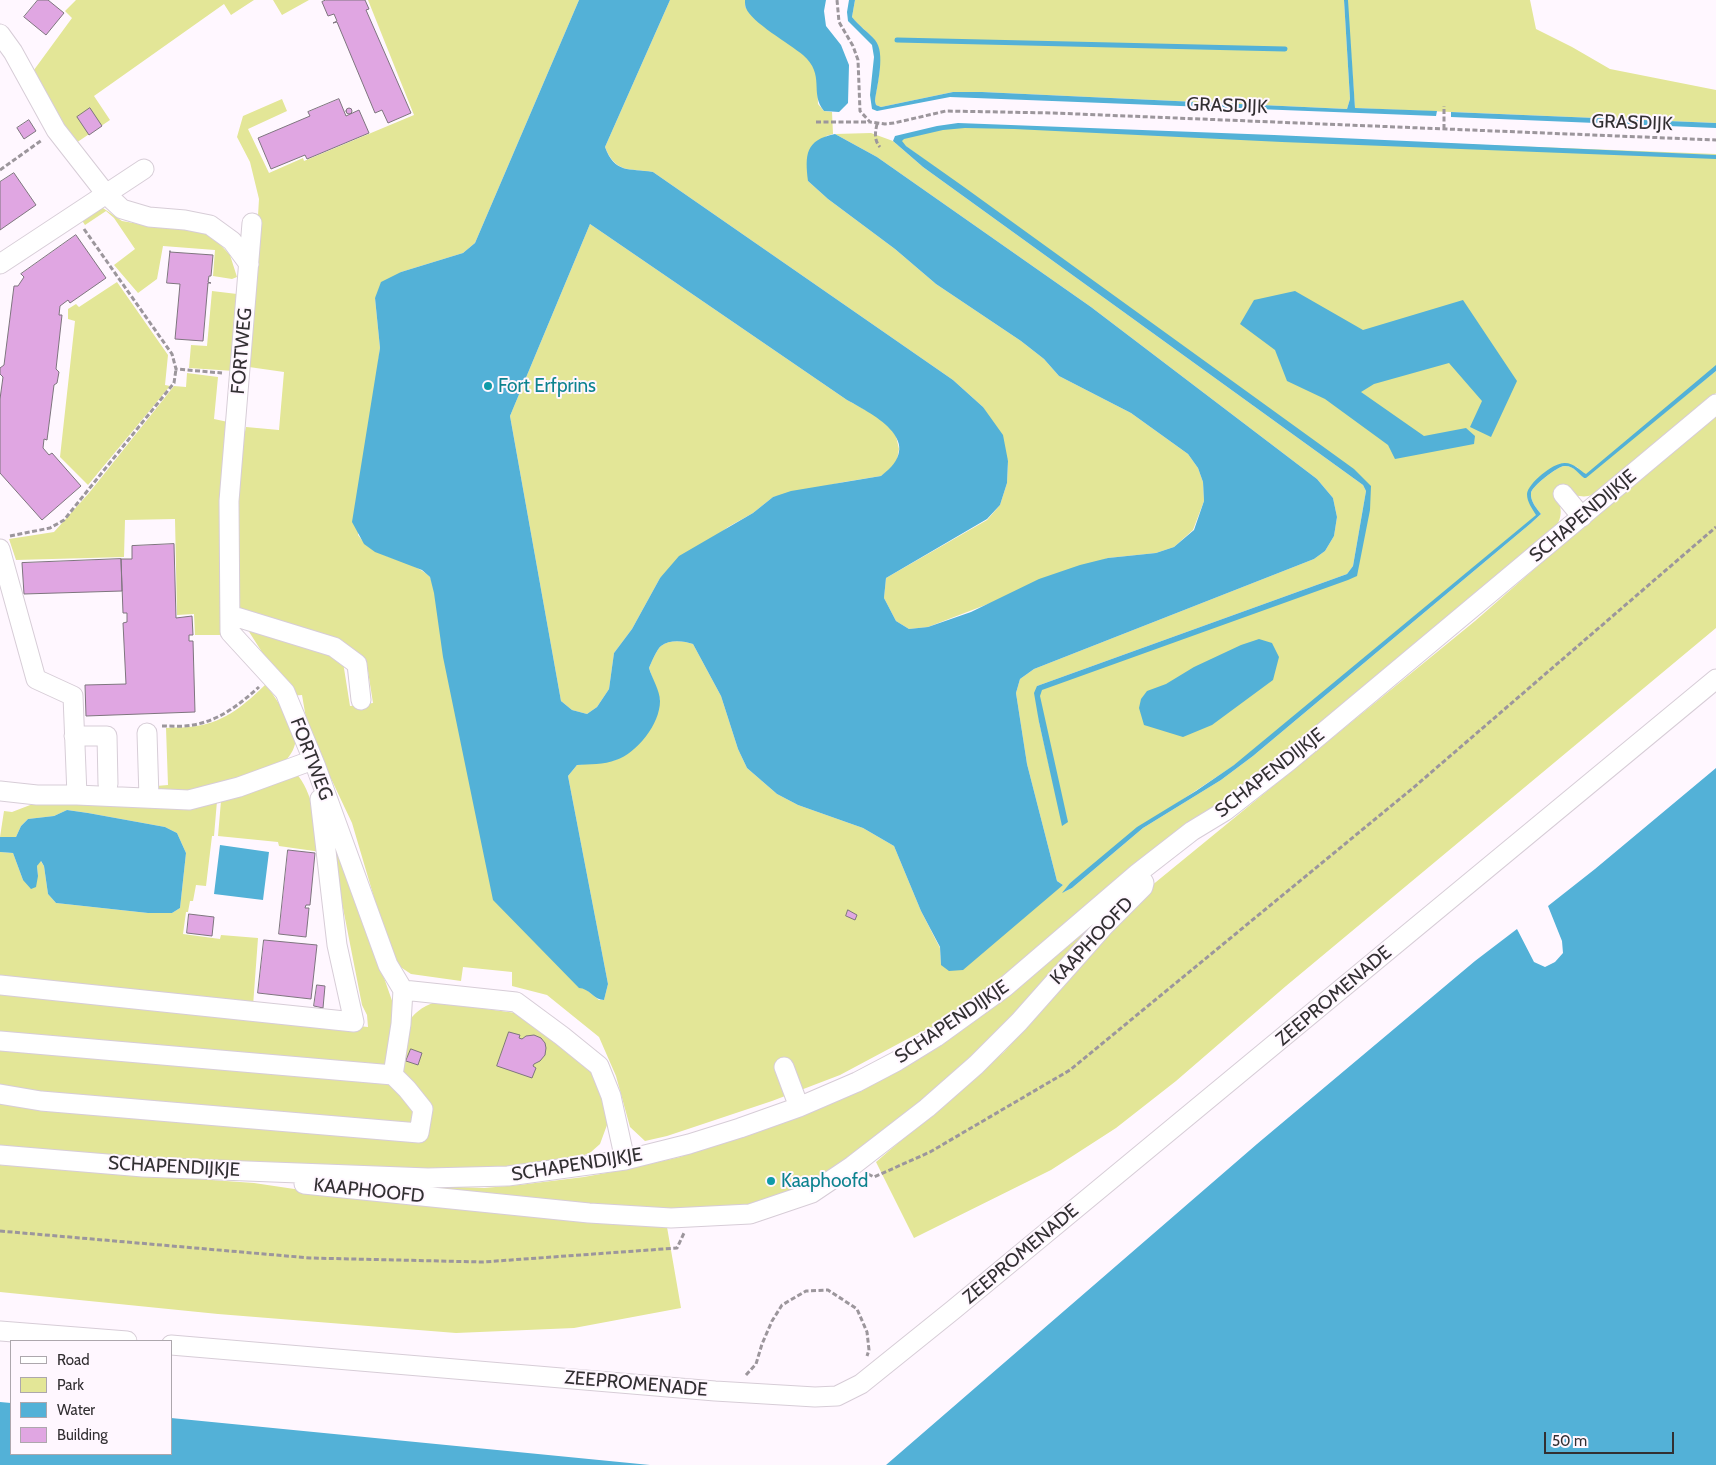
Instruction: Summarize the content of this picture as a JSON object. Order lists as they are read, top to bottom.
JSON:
{
  "streets": {
    "street": [
      "FORTWEG",
      "SCHAPENDIJKJE",
      "KAAPHOOFD",
      "ZEEPROMENADE"
    ],
    "path": ["GRASDIJK"]
  },
  "crossings": [
    ["SCHAPENDIJKJE", "KAAPHOOFD"]
  ],
  "places": ["Fort Erfprins", "Kaaphoofd"],
  "legend": [
    "Road",
    "Park",
    "Water",
    "Building"
  ],
  "scale_bar": "50 m"
}
